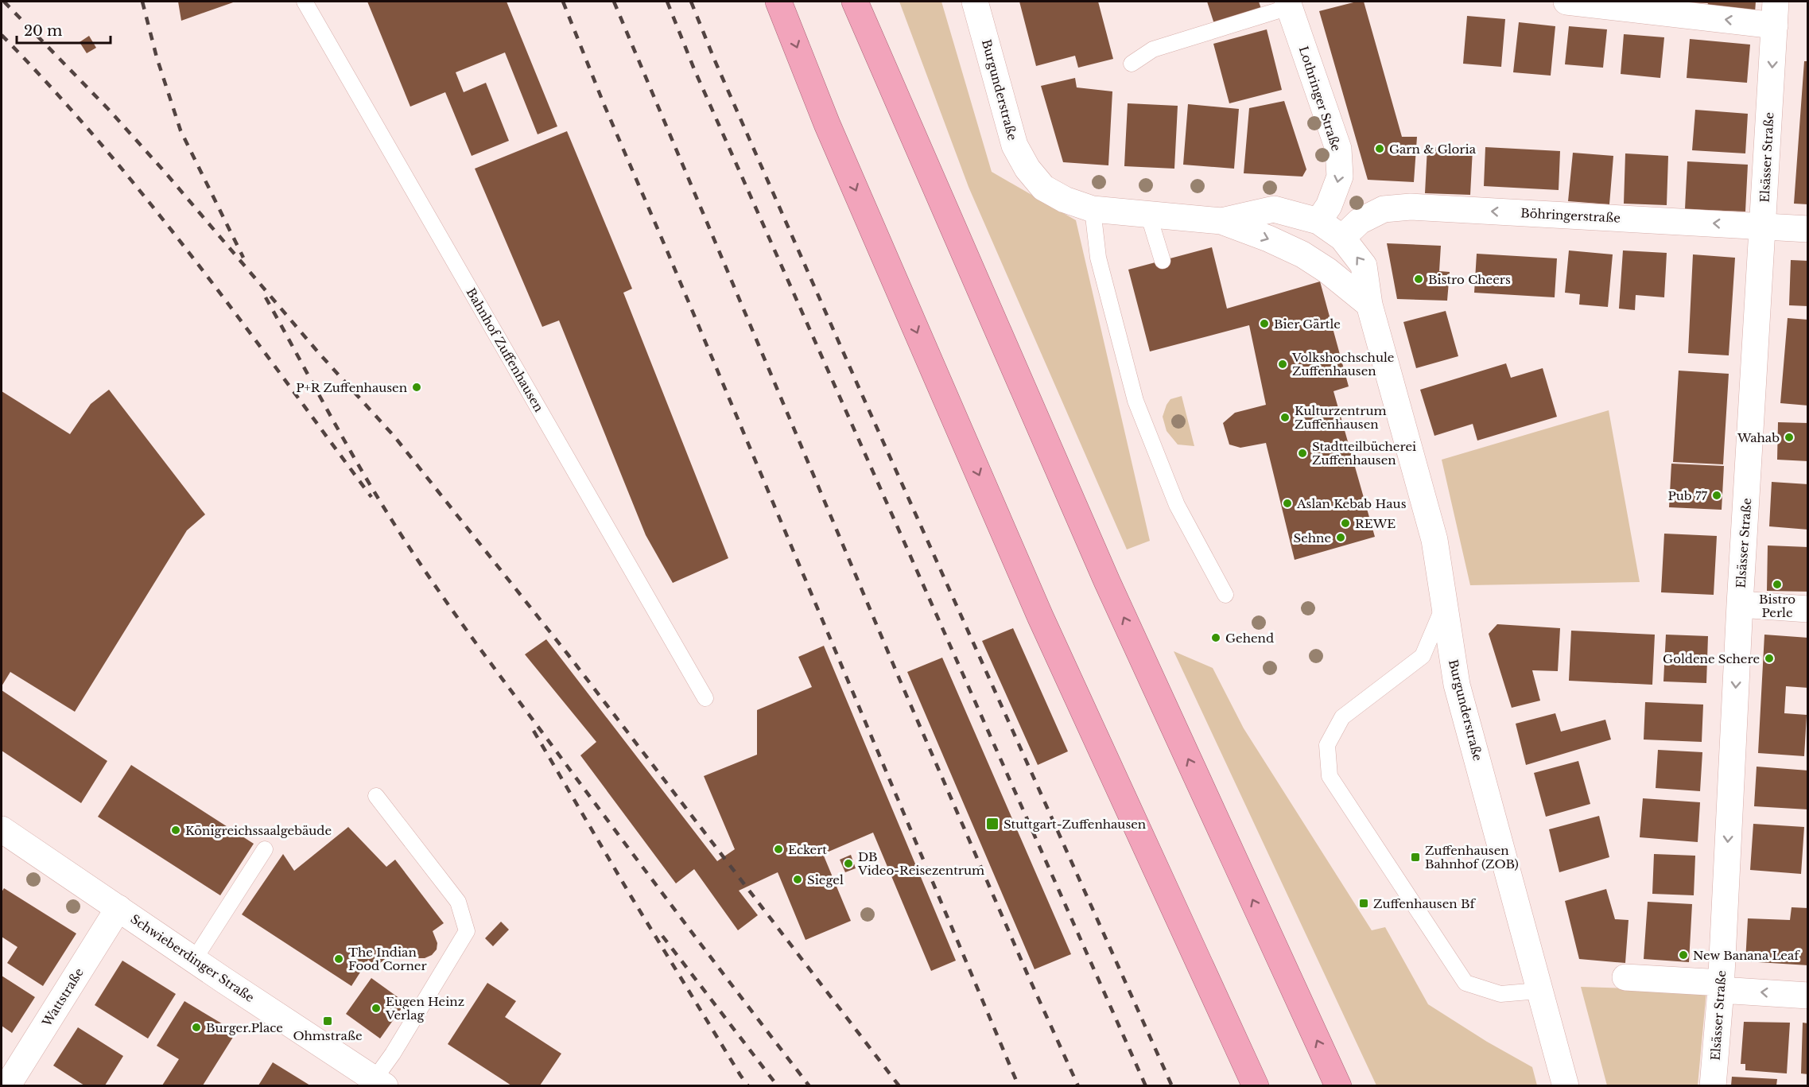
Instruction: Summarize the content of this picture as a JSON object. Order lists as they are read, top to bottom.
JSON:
{
  "streets": {
    "street": [
      "Burgunderstraße",
      "Lothringer Straße",
      "Elsässer Straße",
      "Böhringerstraße",
      "Schwieberdinger Straße",
      "Wattstraße"
    ],
    "lane": ["Bahnhof Zuffenhausen"]
  },
  "crossings": [
    ["Burgunderstraße", "Lothringer Straße"],
    ["Burgunderstraße", "Böhringerstraße"],
    ["Elsässer Straße", "Böhringerstraße"],
    ["Schwieberdinger Straße", "Wattstraße"]
  ],
  "one_way": ["Lothringer Straße", "Elsässer Straße"],
  "places": {
    "other": [
      "Garn & Gloria",
      "Bistro Cheers",
      "Bier Gärtle",
      "Volkshochschule Zuffenhausen",
      "P+R Zuffenhausen",
      "Kulturzentrum Zuffenhausen",
      "Wahab",
      "Stadtteilbücherei Zuffenhausen",
      "Pub 77",
      "Aslan Kebab Haus",
      "REWE",
      "Sehne",
      "Bistro Perle",
      "Gehend",
      "Goldene Schere",
      "Königreichssaalgebäude",
      "Eckert",
      "DB Video-Reisezentrum",
      "Siegel",
      "New Banana Leaf",
      "The Indian Food Corner",
      "Eugen Heinz Verlag",
      "Burger.Place"
    ],
    "transit": [
      "Stuttgart-Zuffenhausen",
      "Zuffenhausen Bahnhof (ZOB)",
      "Zuffenhausen Bf",
      "Ohmstraße"
    ]
  },
  "scale_bar": "20 m"
}
